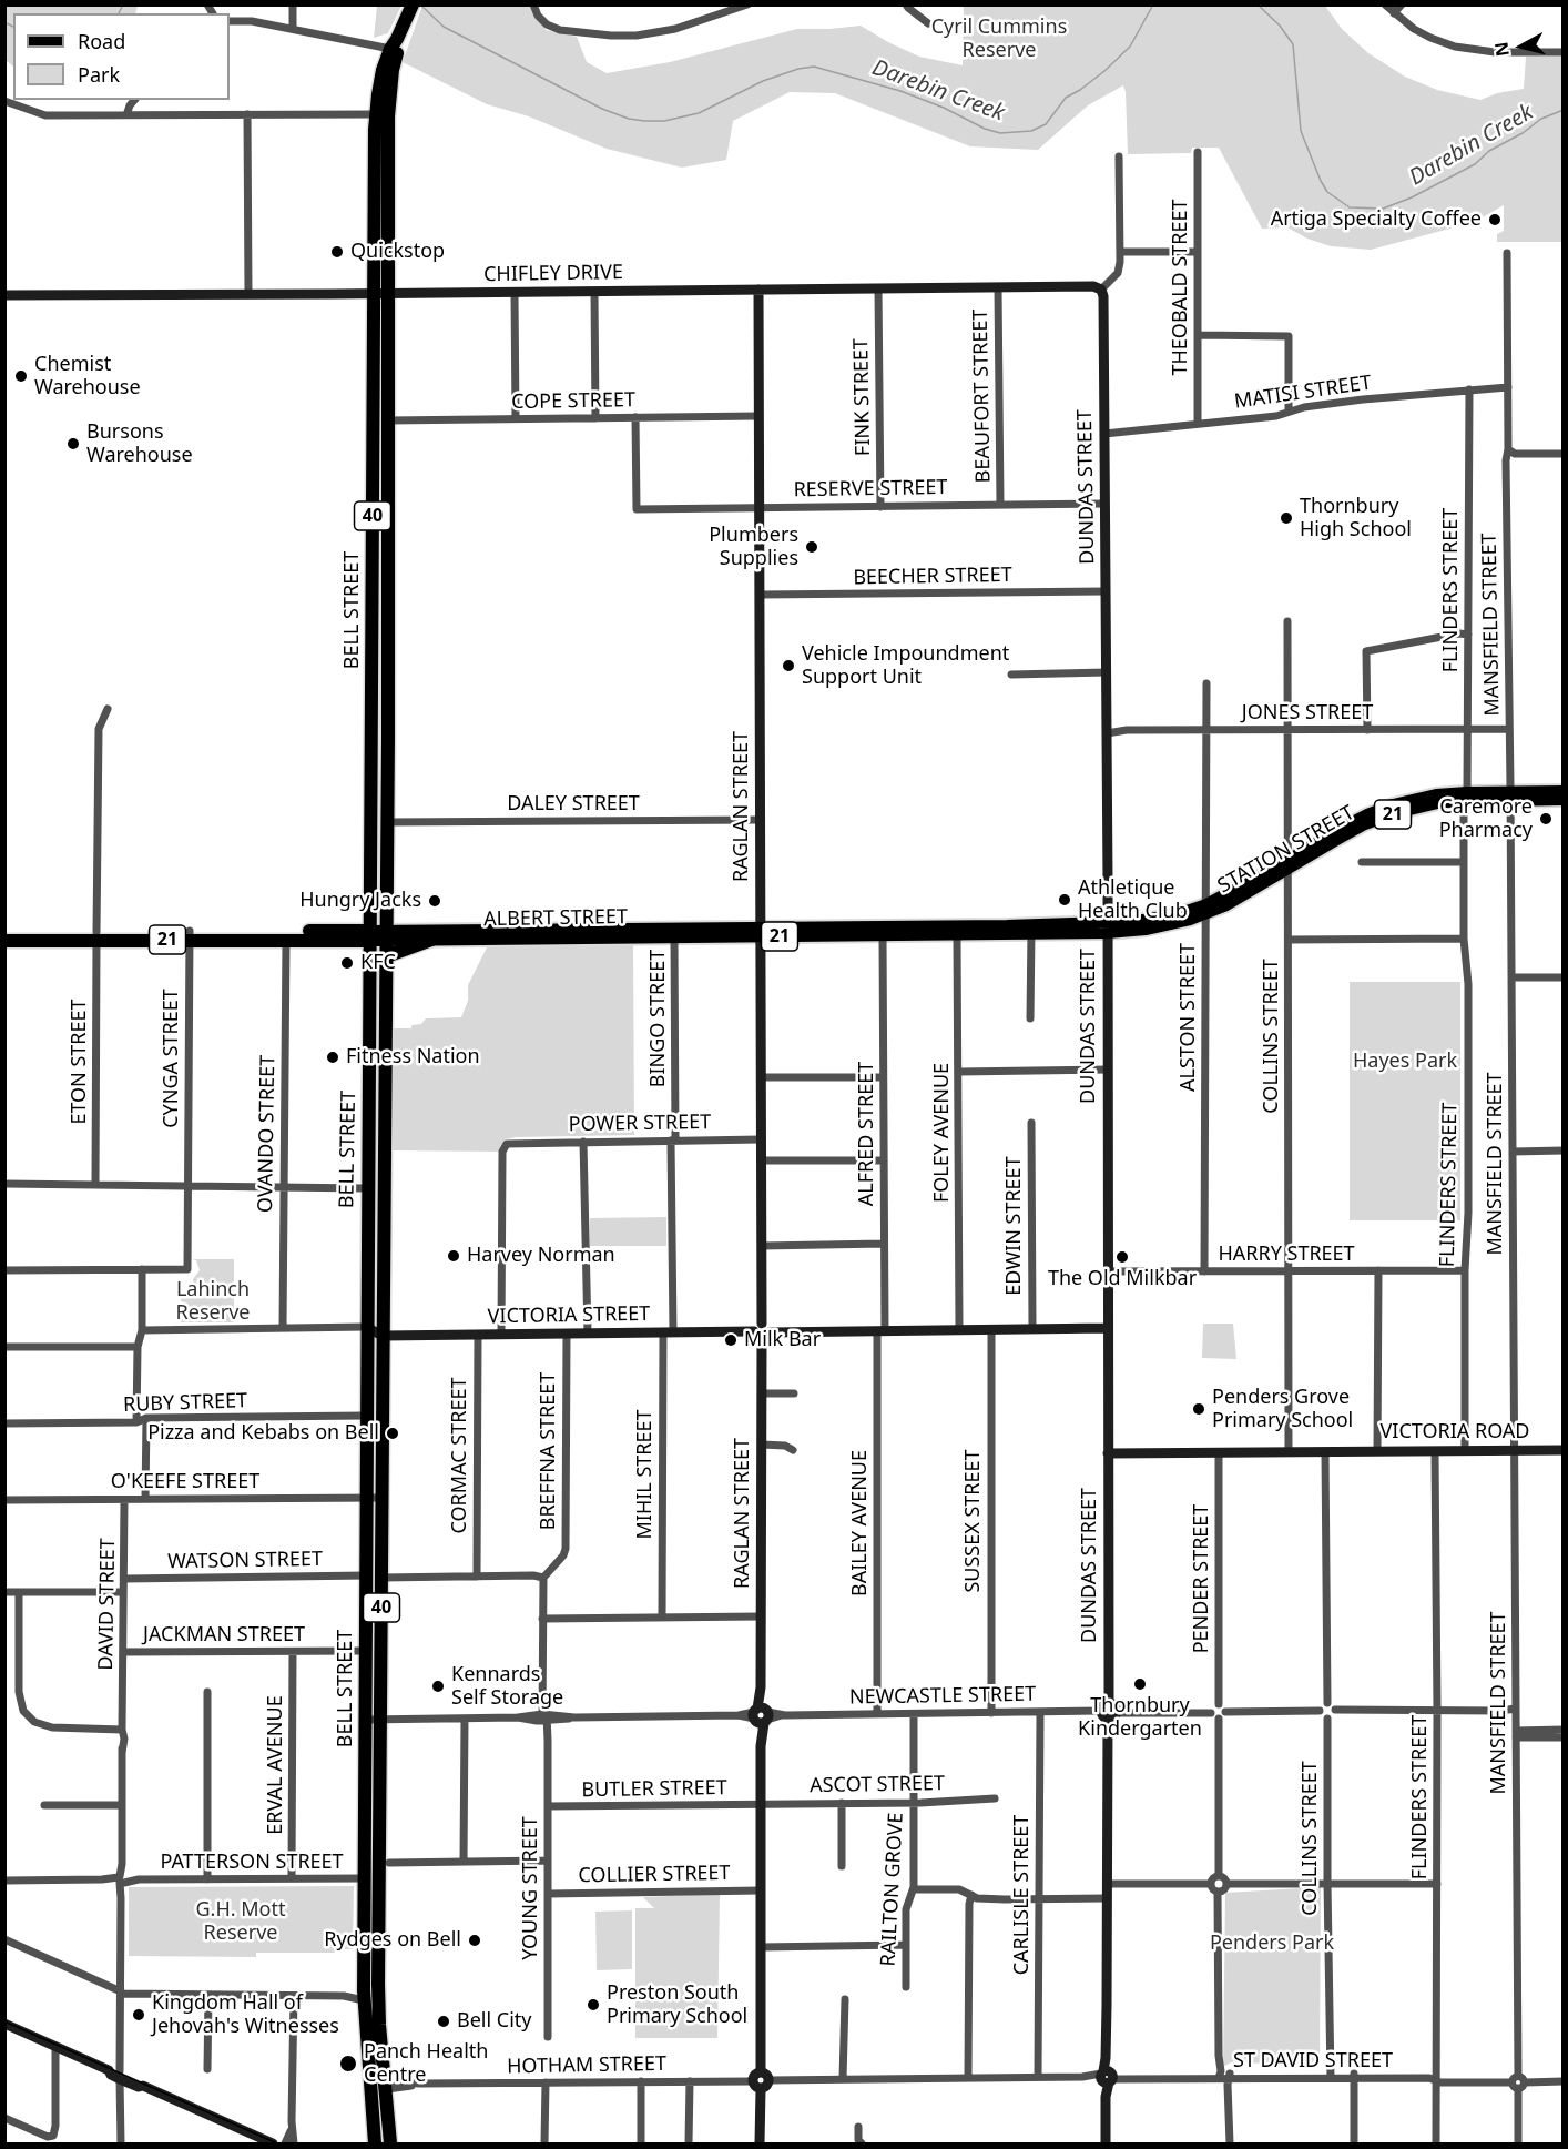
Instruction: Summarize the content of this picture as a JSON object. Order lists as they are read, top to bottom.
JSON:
{
  "streets": {
    "highway": [
      "40",
      "BELL STREET",
      "21",
      "ALBERT STREET"
    ],
    "main road": ["STATION STREET"],
    "street": [
      "CHIFLEY DRIVE",
      "THEOBALD STREET",
      "MATISI STREET",
      "BEAUFORT STREET",
      "FINK STREET",
      "COPE STREET",
      "DUNDAS STREET",
      "RESERVE STREET",
      "BEECHER STREET",
      "FLINDERS STREET",
      "MANSFIELD STREET",
      "JONES STREET",
      "DALEY STREET",
      "RAGLAN STREET",
      "ALSTON STREET",
      "BINGO STREET",
      "COLLINS STREET",
      "CYNGA STREET",
      "ETON STREET",
      "POWER STREET",
      "FOLEY AVENUE",
      "OVANDO STREET",
      "ALFRED STREET",
      "EDWIN STREET",
      "HARRY STREET",
      "VICTORIA STREET",
      "RUBY STREET",
      "VICTORIA ROAD",
      "BREFFNA STREET",
      "CORMAC STREET",
      "MIHIL STREET",
      "O'KEEFE STREET",
      "SUSSEX STREET",
      "BAILEY AVENUE",
      "WATSON STREET",
      "PENDER STREET",
      "DAVID STREET",
      "JACKMAN STREET",
      "NEWCASTLE STREET",
      "ERVAL AVENUE",
      "ASCOT STREET",
      "BUTLER STREET",
      "PATTERSON STREET",
      "COLLIER STREET",
      "YOUNG STREET",
      "RAILTON GROVE",
      "CARLISLE STREET",
      "ST DAVID STREET",
      "HOTHAM STREET"
    ]
  },
  "crossings": [
    ["CHIFLEY DRIVE", "BEAUFORT STREET"],
    ["CHIFLEY DRIVE", "FINK STREET"],
    ["CHIFLEY DRIVE", "DUNDAS STREET"],
    ["CHIFLEY DRIVE", "BELL STREET"],
    ["CHIFLEY DRIVE", "RAGLAN STREET"],
    ["THEOBALD STREET", "MATISI STREET"],
    ["MATISI STREET", "DUNDAS STREET"],
    ["MATISI STREET", "FLINDERS STREET"],
    ["MATISI STREET", "MANSFIELD STREET"],
    ["BEAUFORT STREET", "RESERVE STREET"],
    ["FINK STREET", "RESERVE STREET"],
    ["COPE STREET", "RESERVE STREET"],
    ["COPE STREET", "BELL STREET"],
    ["COPE STREET", "RAGLAN STREET"],
    ["DUNDAS STREET", "RESERVE STREET"],
    ["DUNDAS STREET", "BEECHER STREET"],
    ["DUNDAS STREET", "JONES STREET"],
    ["DUNDAS STREET", "STATION STREET"],
    ["DUNDAS STREET", "ALBERT STREET"],
    ["DUNDAS STREET", "HARRY STREET"],
    ["DUNDAS STREET", "VICTORIA STREET"],
    ["DUNDAS STREET", "VICTORIA ROAD"],
    ["DUNDAS STREET", "NEWCASTLE STREET"],
    ["RESERVE STREET", "RAGLAN STREET"],
    ["BEECHER STREET", "RAGLAN STREET"],
    ["FLINDERS STREET", "JONES STREET"],
    ["FLINDERS STREET", "STATION STREET"],
    ["FLINDERS STREET", "HARRY STREET"],
    ["FLINDERS STREET", "VICTORIA ROAD"],
    ["FLINDERS STREET", "ST DAVID STREET"],
    ["BELL STREET", "DALEY STREET"],
    ["BELL STREET", "ALBERT STREET"],
    ["BELL STREET", "VICTORIA STREET"],
    ["BELL STREET", "RUBY STREET"],
    ["BELL STREET", "O'KEEFE STREET"],
    ["BELL STREET", "WATSON STREET"],
    ["BELL STREET", "JACKMAN STREET"],
    ["BELL STREET", "NEWCASTLE STREET"],
    ["BELL STREET", "PATTERSON STREET"],
    ["BELL STREET", "HOTHAM STREET"],
    ["MANSFIELD STREET", "JONES STREET"],
    ["MANSFIELD STREET", "STATION STREET"],
    ["MANSFIELD STREET", "VICTORIA ROAD"],
    ["MANSFIELD STREET", "ST DAVID STREET"],
    ["JONES STREET", "ALSTON STREET"],
    ["JONES STREET", "COLLINS STREET"],
    ["DALEY STREET", "RAGLAN STREET"],
    ["RAGLAN STREET", "ALBERT STREET"],
    ["RAGLAN STREET", "POWER STREET"],
    ["RAGLAN STREET", "VICTORIA STREET"],
    ["RAGLAN STREET", "NEWCASTLE STREET"],
    ["RAGLAN STREET", "ASCOT STREET"],
    ["RAGLAN STREET", "BUTLER STREET"],
    ["RAGLAN STREET", "COLLIER STREET"],
    ["RAGLAN STREET", "HOTHAM STREET"],
    ["STATION STREET", "ALBERT STREET"],
    ["STATION STREET", "ALSTON STREET"],
    ["STATION STREET", "COLLINS STREET"],
    ["ALBERT STREET", "BINGO STREET"],
    ["ALBERT STREET", "CYNGA STREET"],
    ["ALBERT STREET", "ETON STREET"],
    ["ALBERT STREET", "FOLEY AVENUE"],
    ["ALBERT STREET", "OVANDO STREET"],
    ["ALBERT STREET", "ALFRED STREET"],
    ["ALSTON STREET", "HARRY STREET"],
    ["BINGO STREET", "POWER STREET"],
    ["BINGO STREET", "VICTORIA STREET"],
    ["BINGO STREET", "MIHIL STREET"],
    ["COLLINS STREET", "HARRY STREET"],
    ["COLLINS STREET", "VICTORIA ROAD"],
    ["COLLINS STREET", "ST DAVID STREET"],
    ["POWER STREET", "VICTORIA STREET"],
    ["FOLEY AVENUE", "VICTORIA STREET"],
    ["ALFRED STREET", "VICTORIA STREET"],
    ["ALFRED STREET", "BAILEY AVENUE"],
    ["EDWIN STREET", "VICTORIA STREET"],
    ["VICTORIA STREET", "BREFFNA STREET"],
    ["VICTORIA STREET", "CORMAC STREET"],
    ["VICTORIA STREET", "MIHIL STREET"],
    ["VICTORIA STREET", "SUSSEX STREET"],
    ["VICTORIA STREET", "BAILEY AVENUE"],
    ["VICTORIA ROAD", "PENDER STREET"],
    ["O'KEEFE STREET", "DAVID STREET"],
    ["SUSSEX STREET", "NEWCASTLE STREET"],
    ["BAILEY AVENUE", "NEWCASTLE STREET"],
    ["WATSON STREET", "DAVID STREET"],
    ["PENDER STREET", "NEWCASTLE STREET"],
    ["DAVID STREET", "JACKMAN STREET"],
    ["DAVID STREET", "PATTERSON STREET"],
    ["JACKMAN STREET", "ERVAL AVENUE"],
    ["NEWCASTLE STREET", "YOUNG STREET"],
    ["NEWCASTLE STREET", "RAILTON GROVE"],
    ["NEWCASTLE STREET", "CARLISLE STREET"],
    ["ERVAL AVENUE", "PATTERSON STREET"],
    ["ASCOT STREET", "BUTLER STREET"],
    ["ASCOT STREET", "RAILTON GROVE"],
    ["BUTLER STREET", "YOUNG STREET"],
    ["COLLIER STREET", "YOUNG STREET"],
    ["CARLISLE STREET", "HOTHAM STREET"],
    ["ST DAVID STREET", "HOTHAM STREET"]
  ],
  "water": ["Darebin Creek"],
  "parks": [
    "Cyril Cummins Reserve",
    "Hayes Park",
    "Lahinch Reserve",
    "G.H. Mott Reserve",
    "Penders Park"
  ],
  "places": [
    "Artiga Specialty Coffee",
    "Quickstop",
    "Chemist Warehouse",
    "Bursons Warehouse",
    "Thornbury High School",
    "Plumbers Supplies",
    "Vehicle Impoundment Support Unit",
    "Caremore Pharmacy",
    "Athletique Health Club",
    "Hungry Jacks",
    "KFC",
    "Fitness Nation",
    "Harvey Norman",
    "The Old Milkbar",
    "Milk Bar",
    "Penders Grove Primary School",
    "Pizza and Kebabs on Bell",
    "Thornbury Kindergarten",
    "Kennards Self Storage",
    "Rydges on Bell",
    "Preston South Primary School",
    "Kingdom Hall of Jehovah's Witnesses",
    "Bell City",
    "Panch Health Centre"
  ],
  "legend": ["Road", "Park"],
  "north": "left"
}
